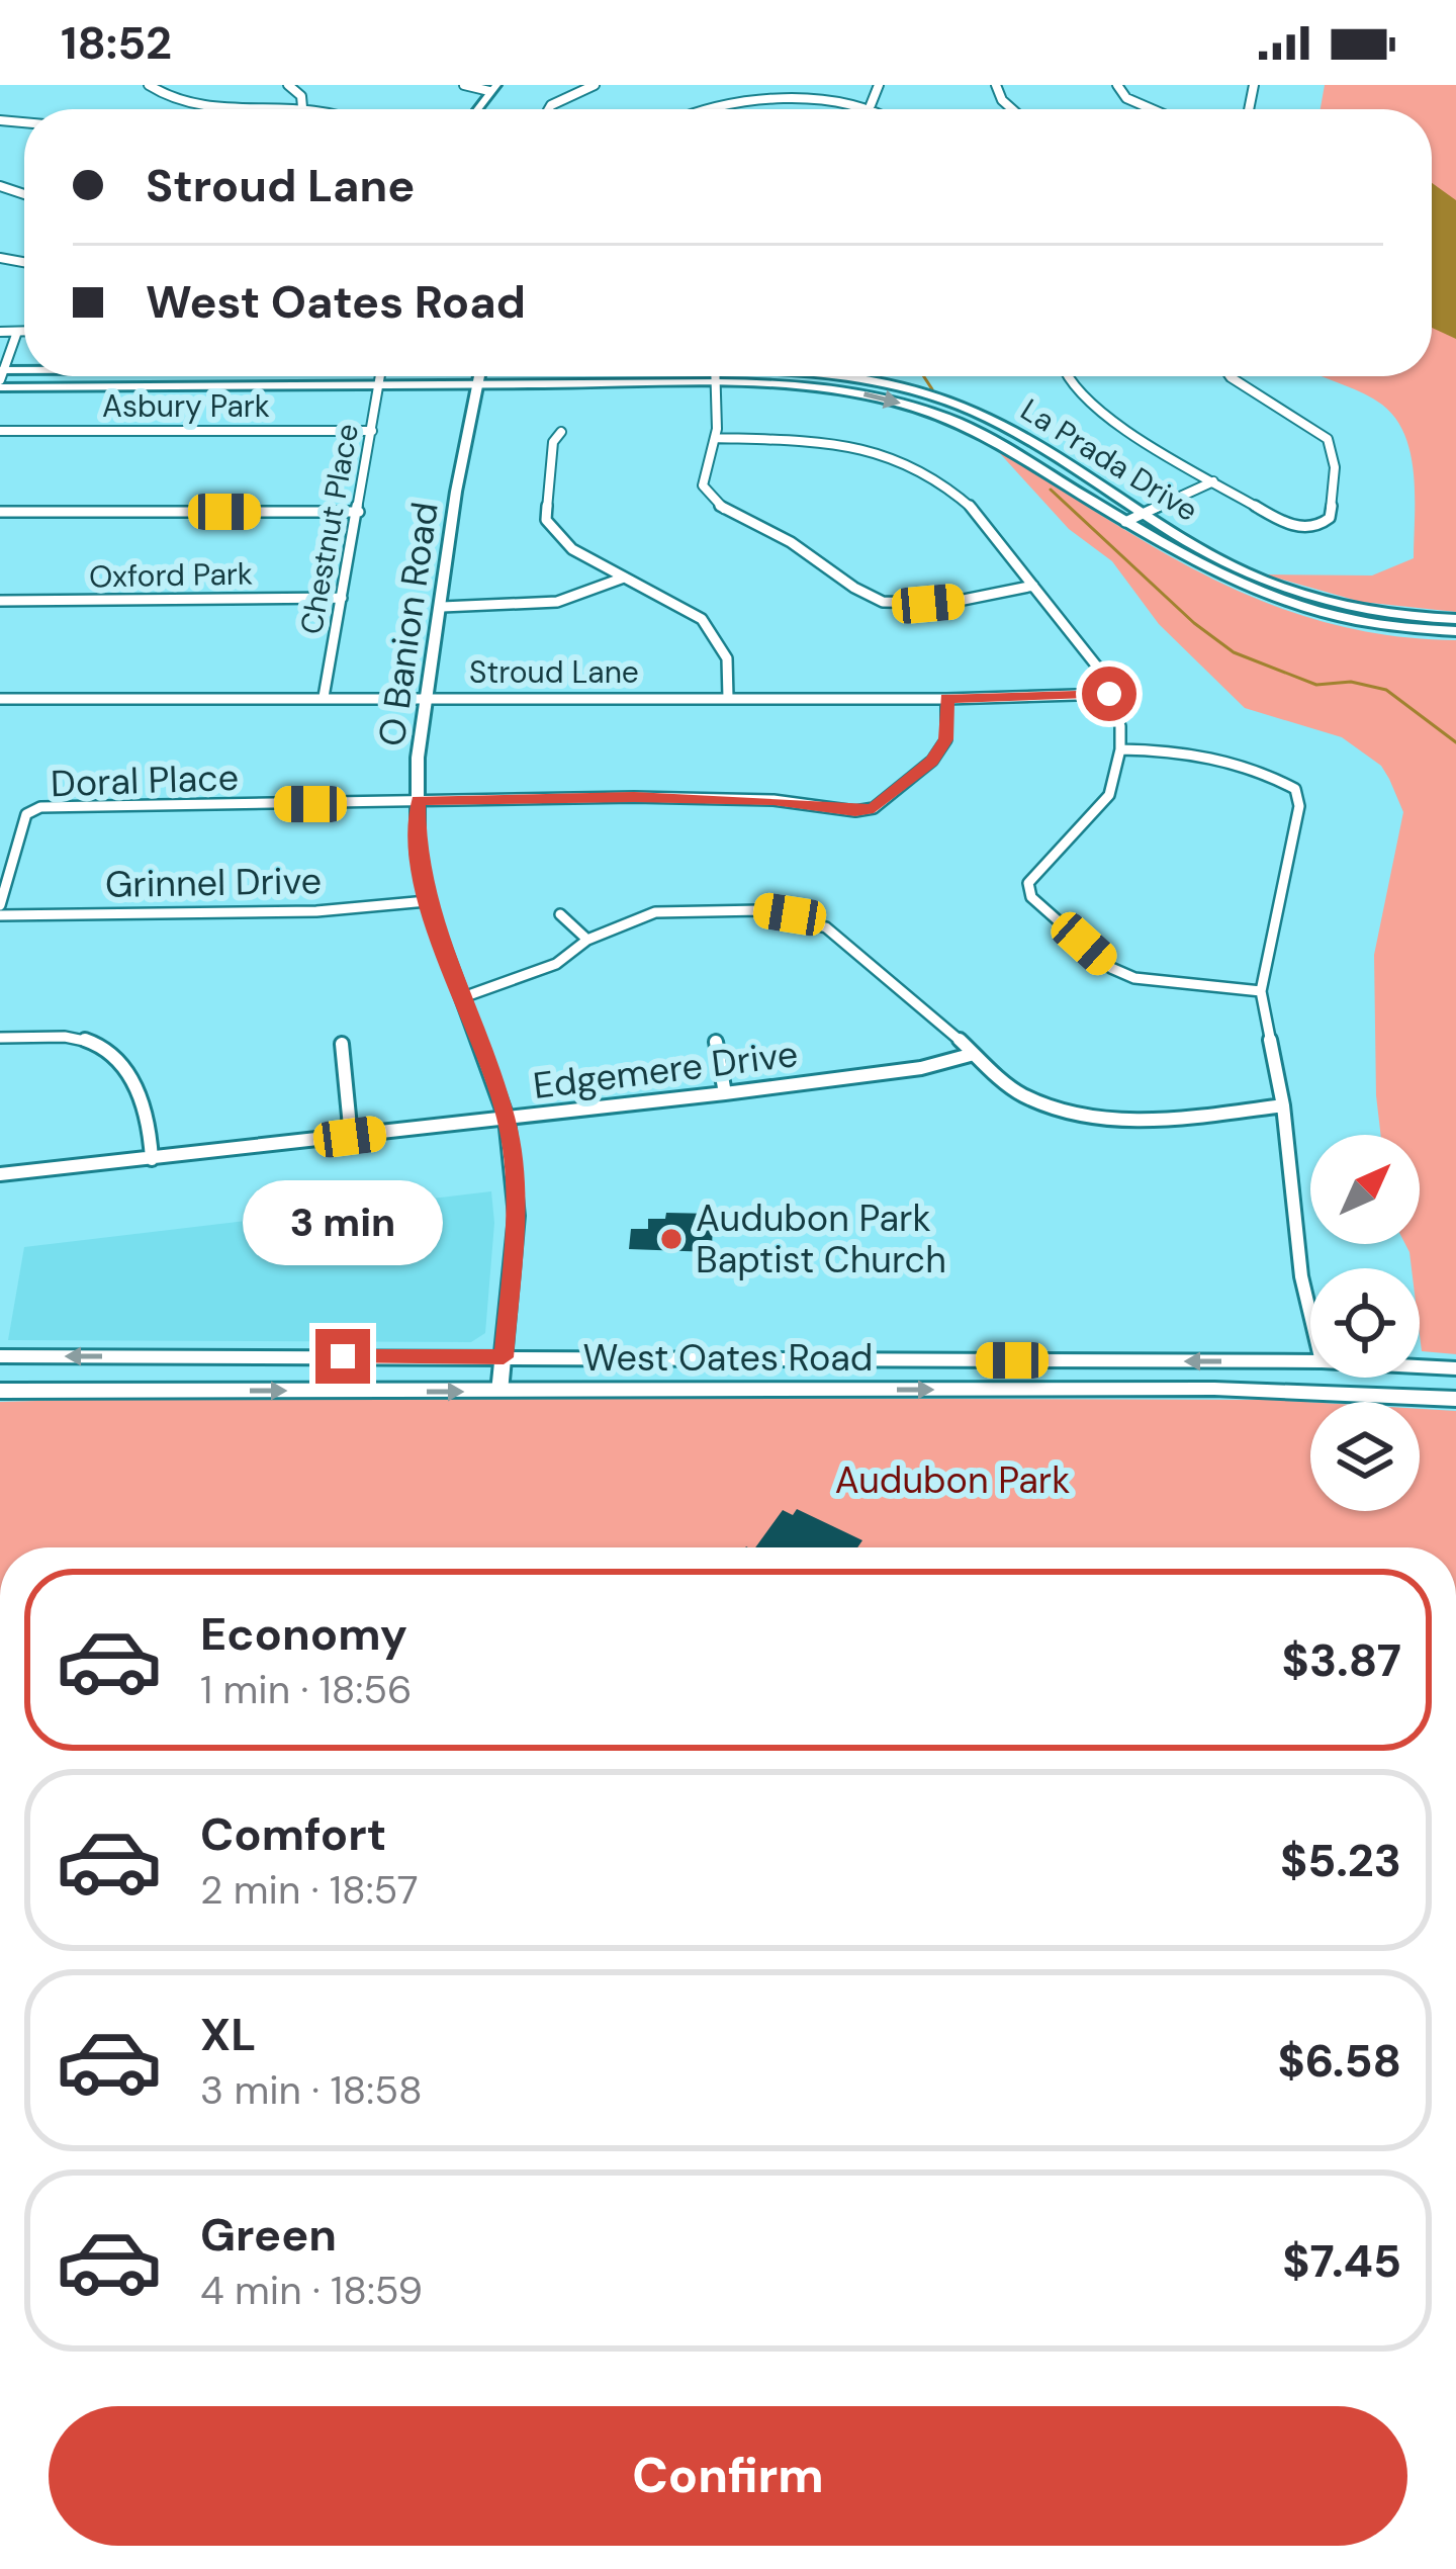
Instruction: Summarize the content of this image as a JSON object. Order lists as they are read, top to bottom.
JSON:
{
  "streets": {
    "main road": ["La Prada Drive", "West Oates Road"],
    "street": [
      "Asbury Park",
      "Chestnut Place",
      "Oxford Park",
      "O Banion Road",
      "Stroud Lane",
      "Doral Place",
      "Grinnel Drive",
      "Edgemere Drive"
    ]
  },
  "crossings": [
    ["Asbury Park", "Chestnut Place"],
    ["Chestnut Place", "Oxford Park"],
    ["Chestnut Place", "Stroud Lane"],
    ["O Banion Road", "Stroud Lane"],
    ["O Banion Road", "Doral Place"],
    ["O Banion Road", "Grinnel Drive"],
    ["O Banion Road", "Edgemere Drive"],
    ["O Banion Road", "West Oates Road"],
    ["Stroud Lane", "Doral Place"]
  ],
  "parks": ["Audubon Park"],
  "places": ["Audubon Park Baptist Church"],
  "north": "top right",
  "page": {
    "status": "18:52",
    "banner": ["Stroud Lane", "West Oates Road"],
    "bubble": "3 min",
    "list": [
      {
        "name": "Economy",
        "note": "1 min · 18:56",
        "value": "$3.87"
      },
      {
        "name": "Comfort",
        "note": "2 min · 18:57",
        "value": "$5.23"
      },
      {
        "name": "XL",
        "note": "3 min · 18:58",
        "value": "$6.58"
      },
      {
        "name": "Green",
        "note": "4 min · 18:59",
        "value": "$7.45"
      }
    ],
    "buttons": "Confirm"
  }
}
